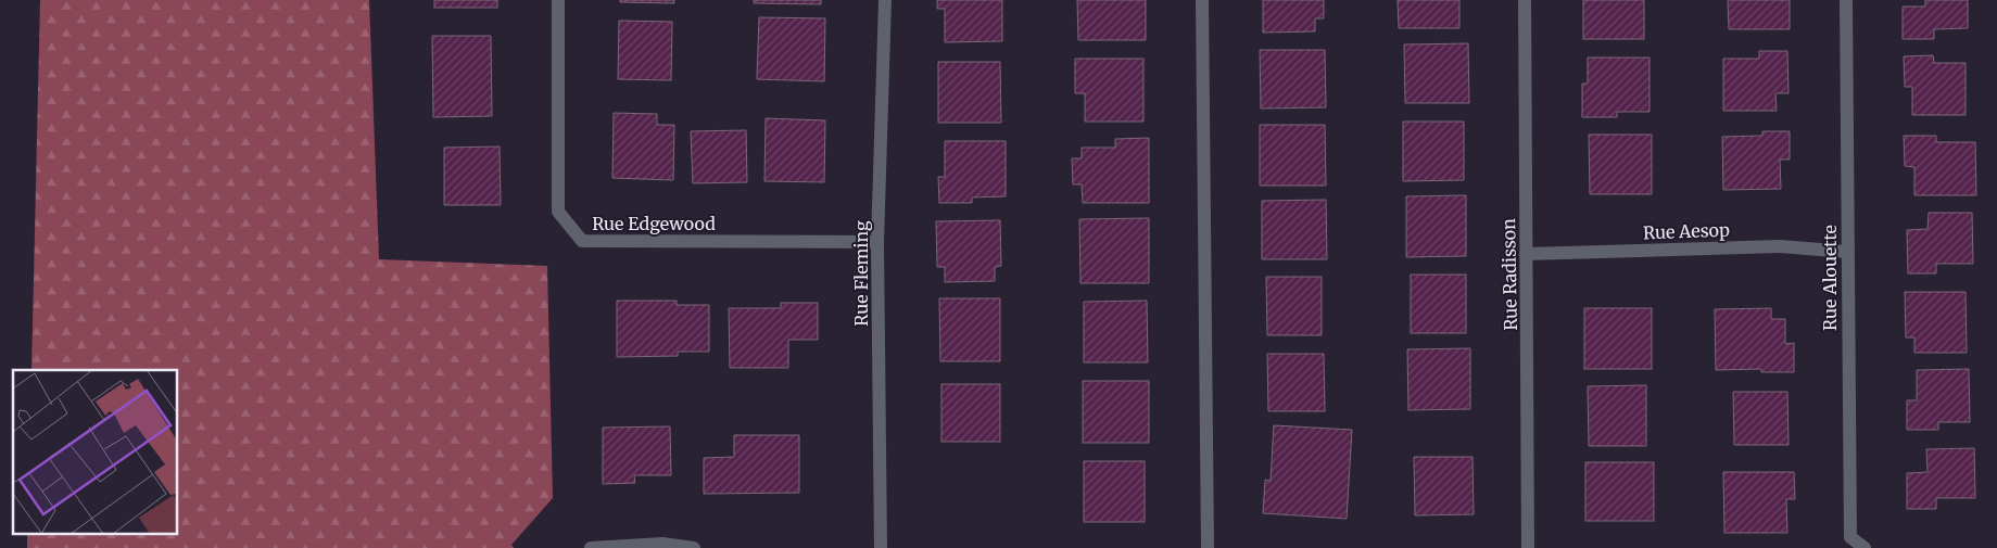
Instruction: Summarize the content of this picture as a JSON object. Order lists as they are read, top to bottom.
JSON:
{
  "streets": {
    "street": [
      "Rue Edgewood",
      "Rue Aesop",
      "Rue Fleming",
      "Rue Radisson",
      "Rue Alouette"
    ]
  },
  "crossings": [
    ["Rue Edgewood", "Rue Fleming"],
    ["Rue Aesop", "Rue Radisson"],
    ["Rue Aesop", "Rue Alouette"]
  ]
}
